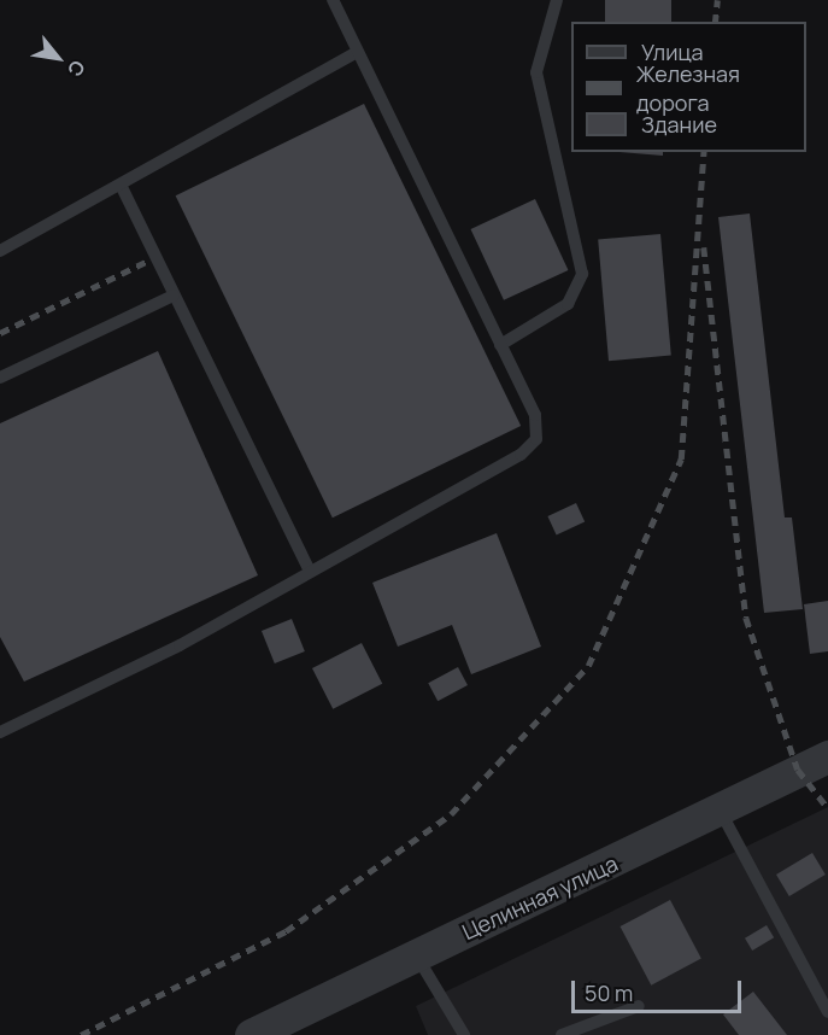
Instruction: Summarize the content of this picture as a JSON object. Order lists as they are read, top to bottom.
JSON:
{
  "streets": {
    "street": ["Целинная улица"]
  },
  "legend": ["Улица", "Железная дорога", "Здание"],
  "scale_bar": "50 m",
  "north": "bottom right"
}
